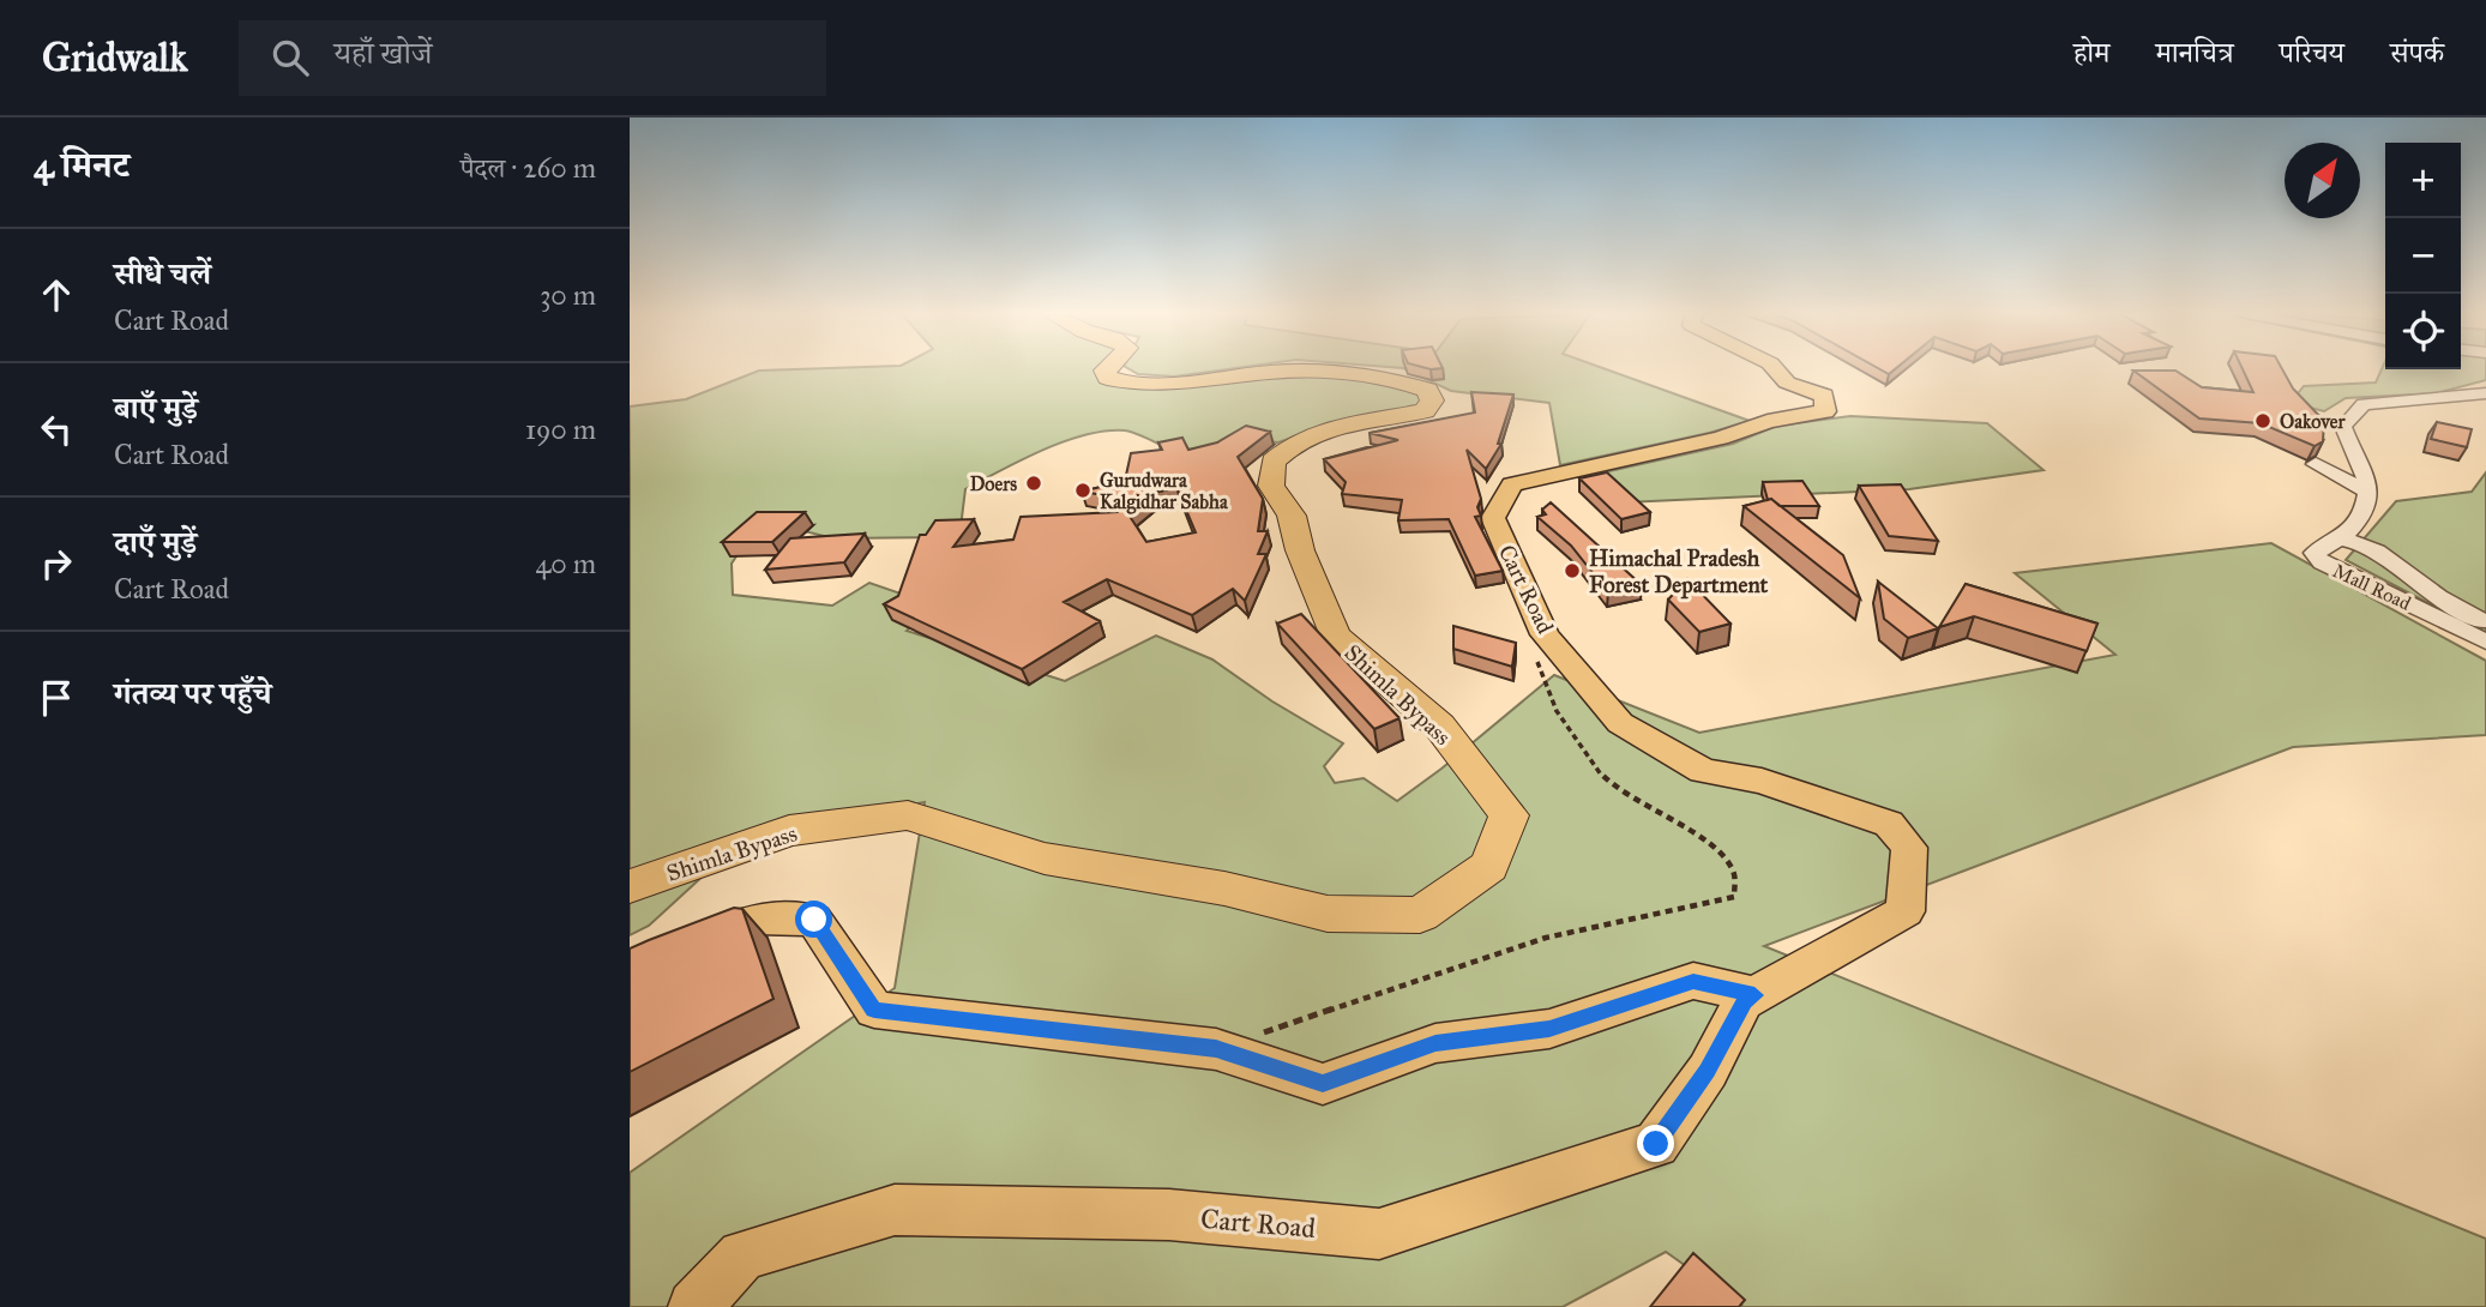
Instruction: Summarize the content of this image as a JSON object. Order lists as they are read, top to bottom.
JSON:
{
  "streets": {
    "highway": ["Shimla Bypass"],
    "main road": ["Cart Road"],
    "street": ["Mall Road"]
  },
  "places": [
    "Oakover",
    "Doers",
    "Gurudwara Kalgidhar Sabha",
    "Himachal Pradesh Forest Department"
  ],
  "north": "top right",
  "page": {
    "header": "Gridwalk",
    "search": "यहाँ खोजें",
    "nav": [
      "होम",
      "मानचित्र",
      "परिचय",
      "संपर्क"
    ],
    "heading": ["4 मिनट", "पैदल · 260 m"],
    "map_buttons": ["+", "−"],
    "list": [
      ["सीधे चलें", "Cart Road", "30 m"],
      ["बाएँ मुड़ें", "Cart Road", "190 m"],
      ["दाएँ मुड़ें", "Cart Road", "40 m"],
      "गंतव्य पर पहुँचे"
    ]
  }
}
